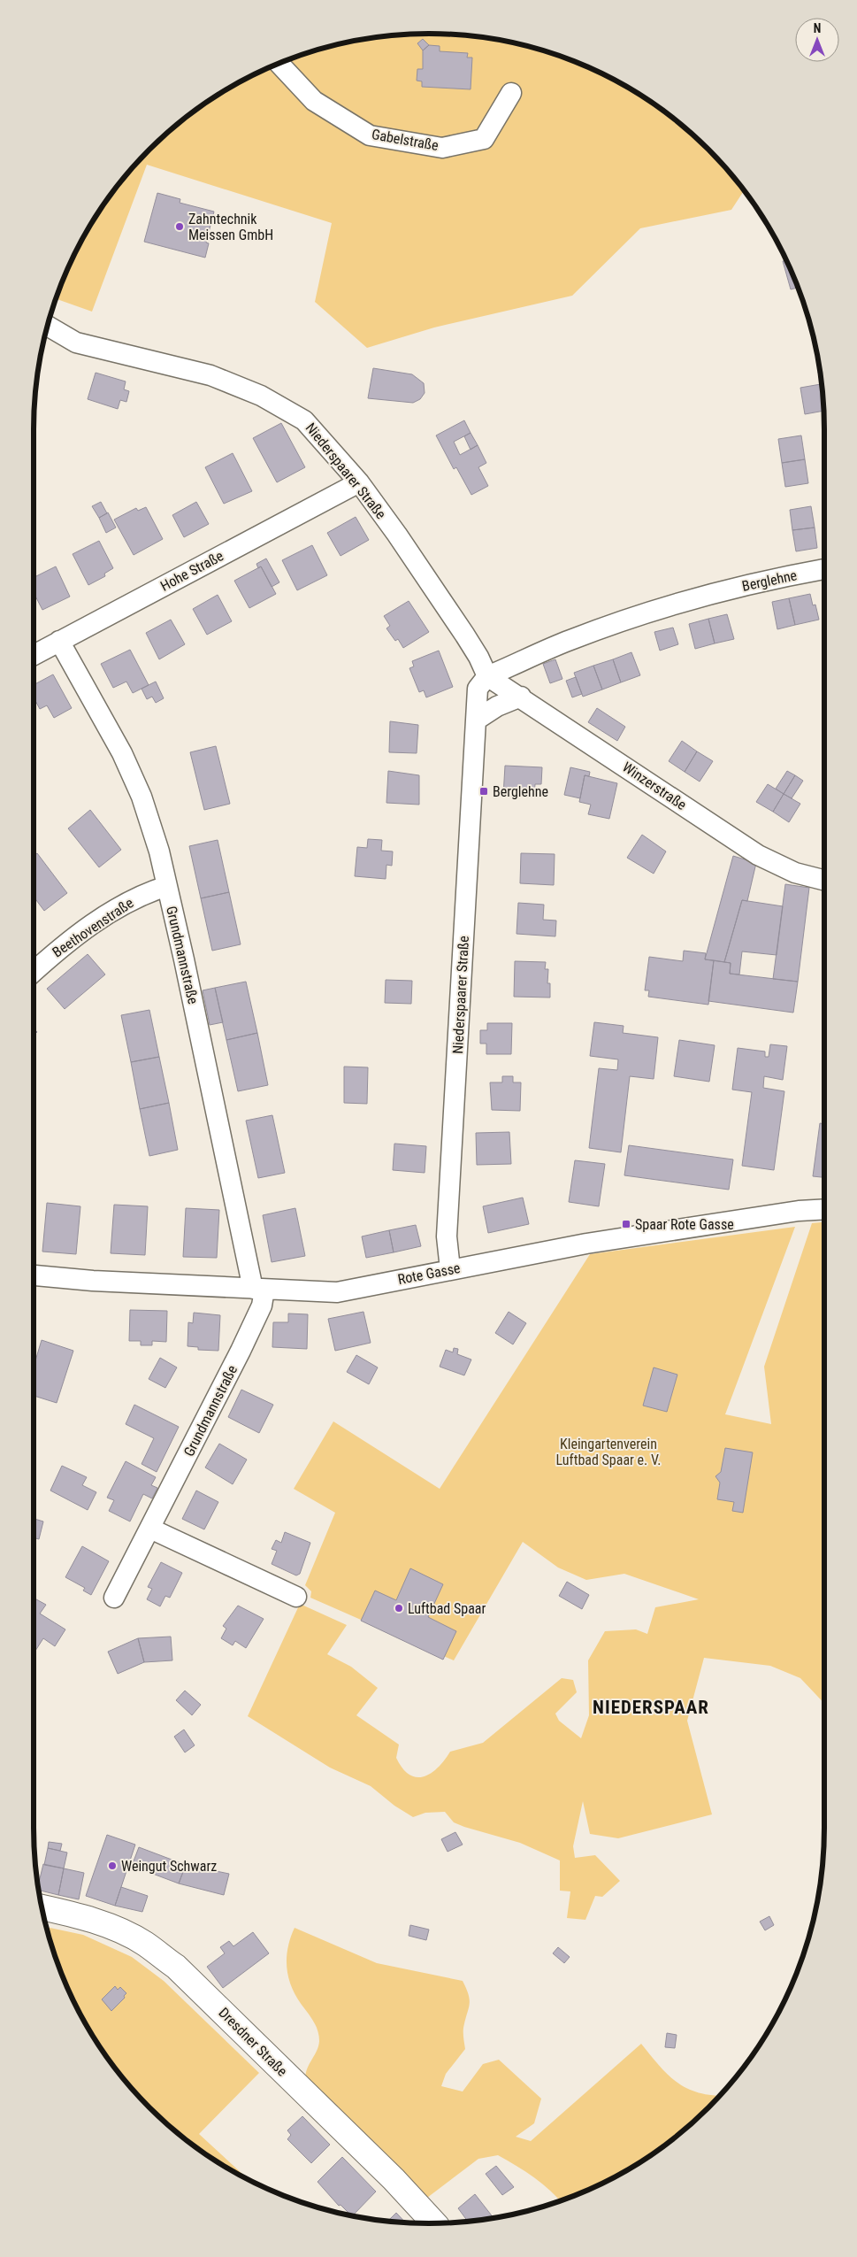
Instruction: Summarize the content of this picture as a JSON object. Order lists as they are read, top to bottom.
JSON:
{
  "streets": {
    "main road": ["Dresdner Straße"],
    "street": [
      "Gabelstraße",
      "Niederspaarer Straße",
      "Hohe Straße",
      "Berglehne",
      "Winzerstraße",
      "Beethovenstraße",
      "Grundmannstraße",
      "Rote Gasse"
    ]
  },
  "crossings": [
    ["Niederspaarer Straße", "Hohe Straße"],
    ["Niederspaarer Straße", "Berglehne"],
    ["Niederspaarer Straße", "Winzerstraße"],
    ["Niederspaarer Straße", "Rote Gasse"],
    ["Hohe Straße", "Grundmannstraße"],
    ["Berglehne", "Winzerstraße"],
    ["Beethovenstraße", "Grundmannstraße"],
    ["Grundmannstraße", "Rote Gasse"]
  ],
  "districts": ["NIEDERSPAAR"],
  "parks": ["Kleingartenverein Luftbad Spaar e. V."],
  "places": {
    "other": ["Zahntechnik Meissen GmbH", "Luftbad Spaar", "Weingut Schwarz"],
    "transit": ["Berglehne", "Spaar Rote Gasse"]
  },
  "north": "top"
}
